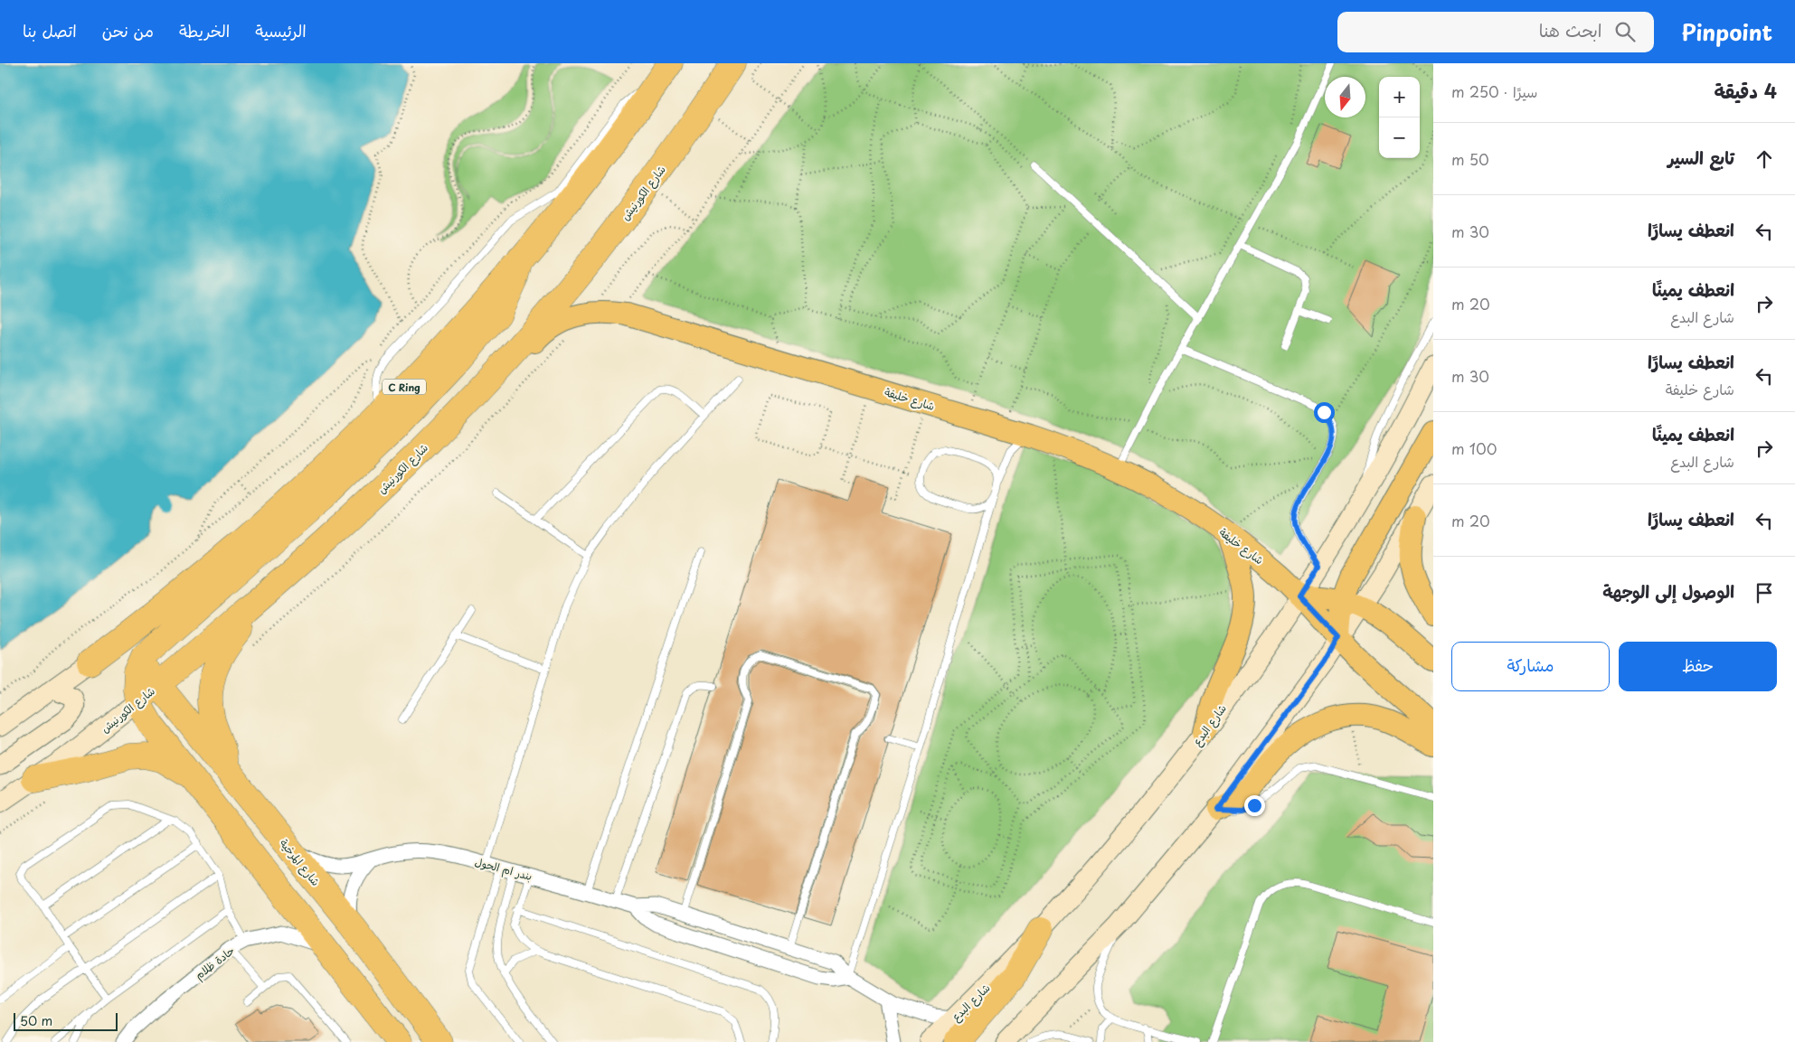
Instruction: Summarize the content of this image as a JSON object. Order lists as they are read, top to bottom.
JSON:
{
  "streets": {
    "highway": ["شارع الكورنيش", "C Ring", "شارع المرخية"],
    "main road": ["شارع خليفة", "شارع البدع"],
    "street": ["بندر ام الحول", "حادة ظلام"]
  },
  "crossings": [
    ["شارع الكورنيش", "شارع خليفة"],
    ["شارع الكورنيش", "شارع المرخية"],
    ["شارع خليفة", "شارع البدع"],
    ["شارع البدع", "بندر ام الحول"],
    ["شارع المرخية", "بندر ام الحول"]
  ],
  "scale_bar": "50 m",
  "north": "bottom",
  "page": {
    "header": "Pinpoint",
    "search": "ابحث هنا",
    "nav": [
      "الرئيسية",
      "الخريطة",
      "من نحن",
      "اتصل بنا"
    ],
    "heading": ["4 دقيقة", "سيرًا · 250 m"],
    "map_buttons": ["+", "−"],
    "list": [
      ["تابع السير", "50 m"],
      ["انعطف يسارًا", "30 m"],
      ["انعطف يمينًا", "شارع البدع", "20 m"],
      ["انعطف يسارًا", "شارع خليفة", "30 m"],
      ["انعطف يمينًا", "شارع البدع", "100 m"],
      ["انعطف يسارًا", "20 m"],
      "الوصول إلى الوجهة"
    ],
    "buttons": ["حفظ", "مشاركة"],
    "scale": "50 m"
  }
}
